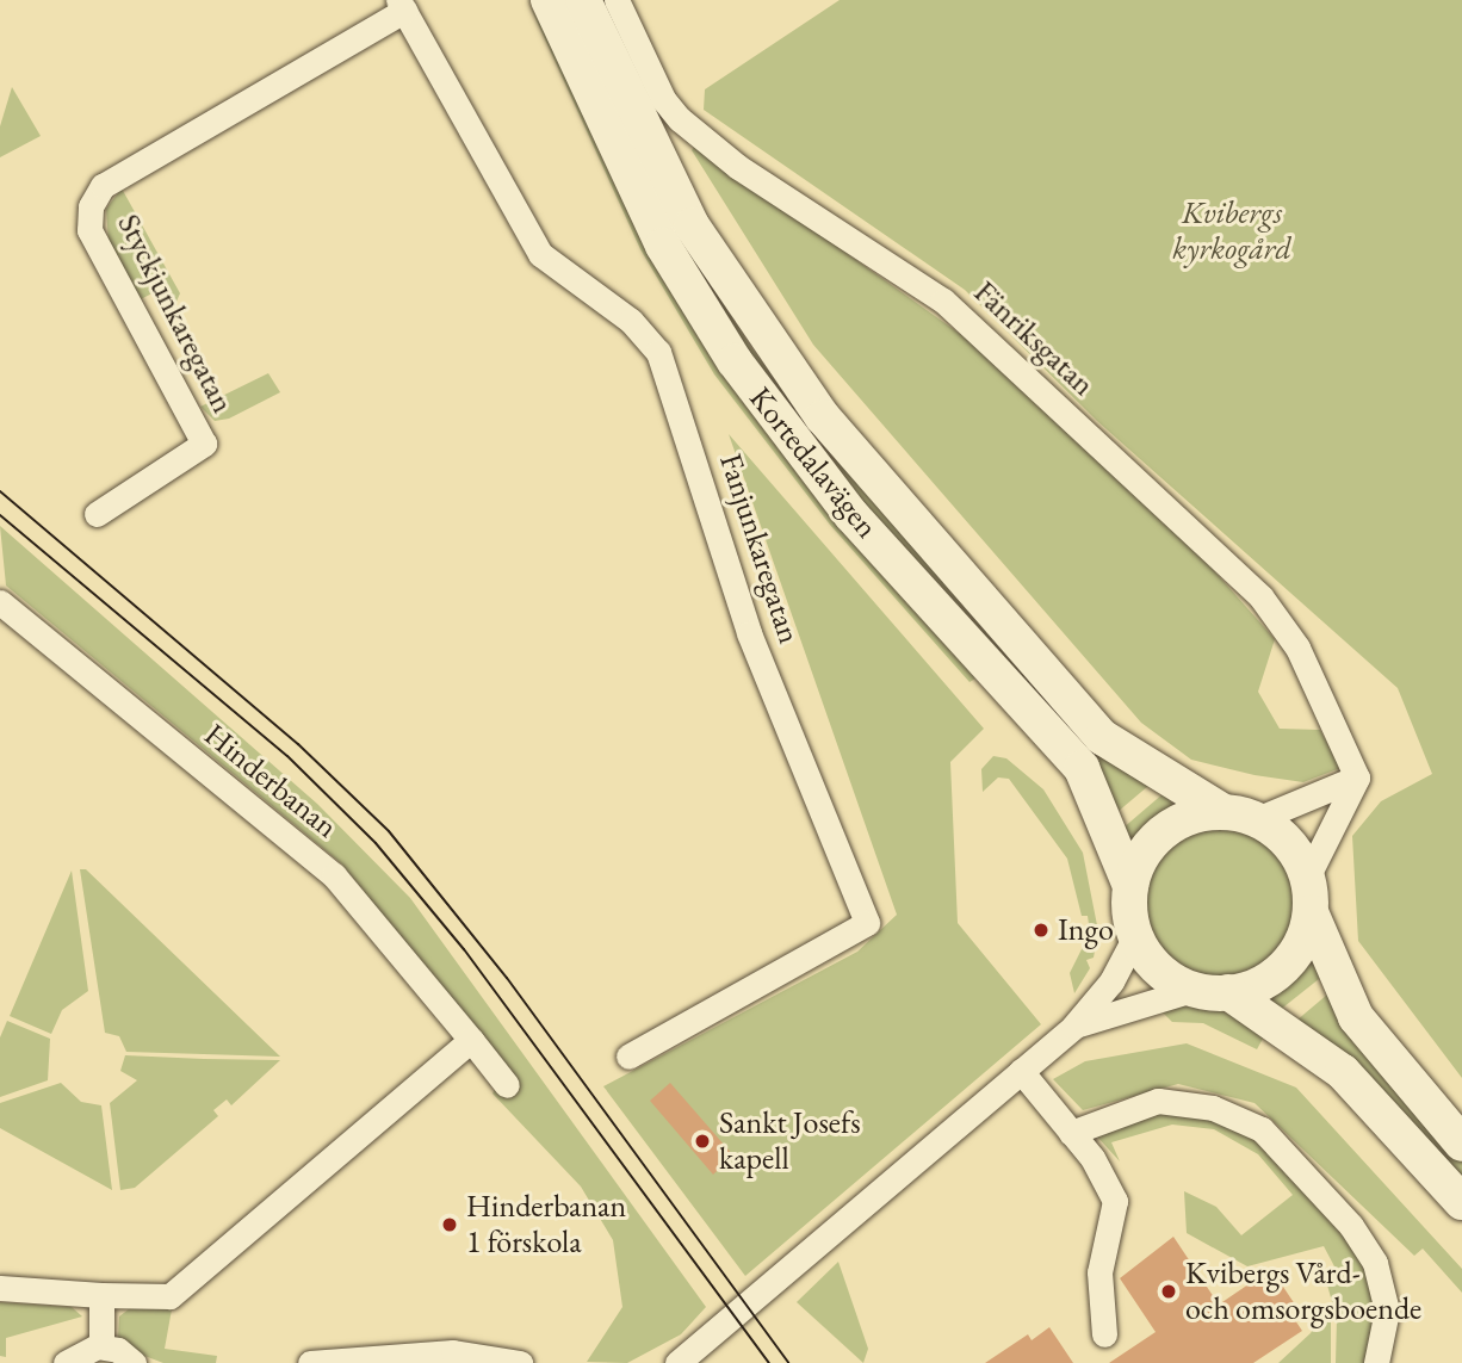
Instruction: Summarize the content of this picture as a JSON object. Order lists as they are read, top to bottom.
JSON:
{
  "streets": {
    "main road": ["Kortedalavägen"],
    "street": [
      "Styckjunkaregatan",
      "Fänriksgatan",
      "Fanjunkaregatan",
      "Hinderbanan"
    ]
  },
  "crossings": [
    ["Styckjunkaregatan", "Fanjunkaregatan"]
  ],
  "parks": ["Kvibergs kyrkogård"],
  "places": [
    "Ingo",
    "Sankt Josefs kapell",
    "Hinderbanan 1 förskola",
    "Kvibergs Vård- och omsorgsboende"
  ]
}
